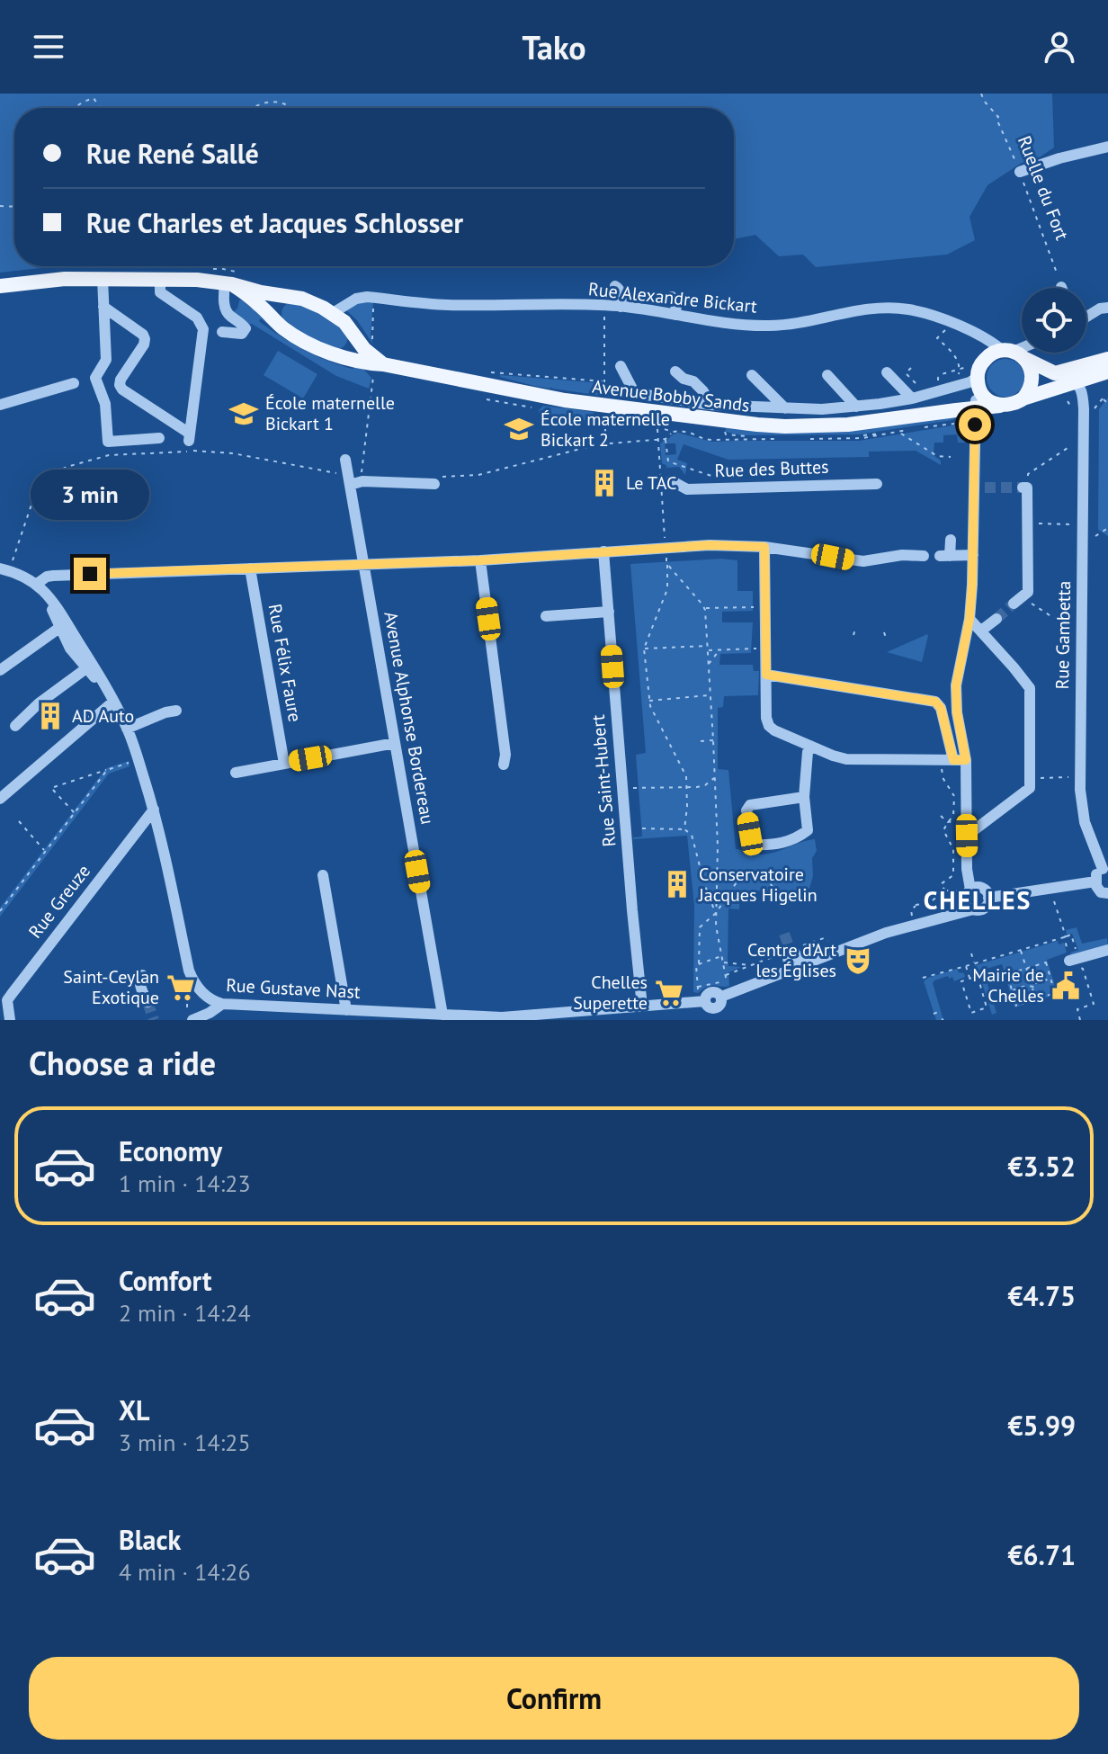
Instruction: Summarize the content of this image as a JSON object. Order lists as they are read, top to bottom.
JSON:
{
  "streets": {
    "main road": ["Avenue Bobby Sands"],
    "street": [
      "Rue Alexandre Bickart",
      "Rue des Buttes",
      "Rue Gambetta",
      "Rue Félix Faure",
      "Avenue Alphonse Bordereau",
      "Rue Saint-Hubert",
      "Rue Greuze",
      "Rue Gustave Nast"
    ],
    "path": ["Ruelle du Fort"]
  },
  "crossings": [
    ["Rue Alexandre Bickart", "Avenue Bobby Sands"],
    ["Avenue Alphonse Bordereau", "Rue Gustave Nast"],
    ["Rue Saint-Hubert", "Rue Gustave Nast"],
    ["Rue Greuze", "Rue Gustave Nast"]
  ],
  "districts": ["CHELLES"],
  "places": {
    "school or university": ["École maternelle Bickart 1", "École maternelle Bickart 2"],
    "building": ["Le TAC", "AD Auto", "Conservatoire Jacques Higelin"],
    "theatre": ["Centre d’Art les Églises"],
    "public building": ["Mairie de Chelles"],
    "supermarket": ["Saint-Ceylan Exotique", "Chelles Superette"]
  },
  "page": {
    "header": "Tako",
    "banner": ["Rue René Sallé", "Rue Charles et Jacques Schlosser"],
    "bubble": "3 min",
    "heading": "Choose a ride",
    "list": [
      {
        "name": "Economy",
        "note": "1 min · 14:23",
        "value": "€3.52"
      },
      {
        "name": "Comfort",
        "note": "2 min · 14:24",
        "value": "€4.75"
      },
      {
        "name": "XL",
        "note": "3 min · 14:25",
        "value": "€5.99"
      },
      {
        "name": "Black",
        "note": "4 min · 14:26",
        "value": "€6.71"
      }
    ],
    "buttons": "Confirm"
  }
}
